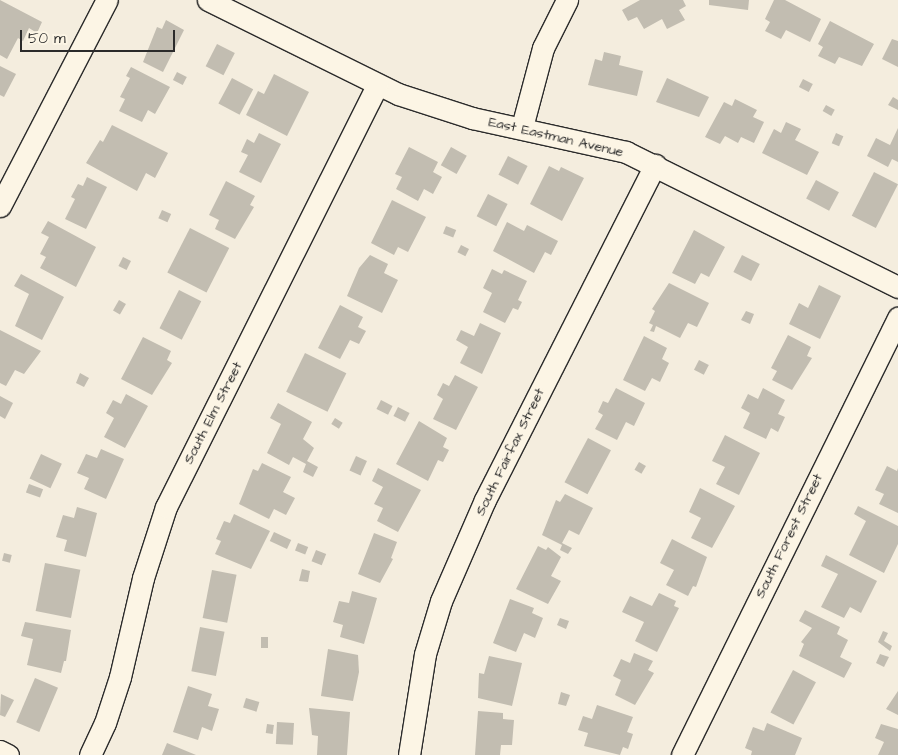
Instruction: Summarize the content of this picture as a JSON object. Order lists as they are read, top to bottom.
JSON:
{
  "streets": {
    "street": [
      "East Eastman Avenue",
      "South Elm Street",
      "South Fairfax Street",
      "South Forest Street"
    ]
  },
  "crossings": [
    ["East Eastman Avenue", "South Elm Street"],
    ["East Eastman Avenue", "South Fairfax Street"]
  ],
  "scale_bar": "50 m"
}
